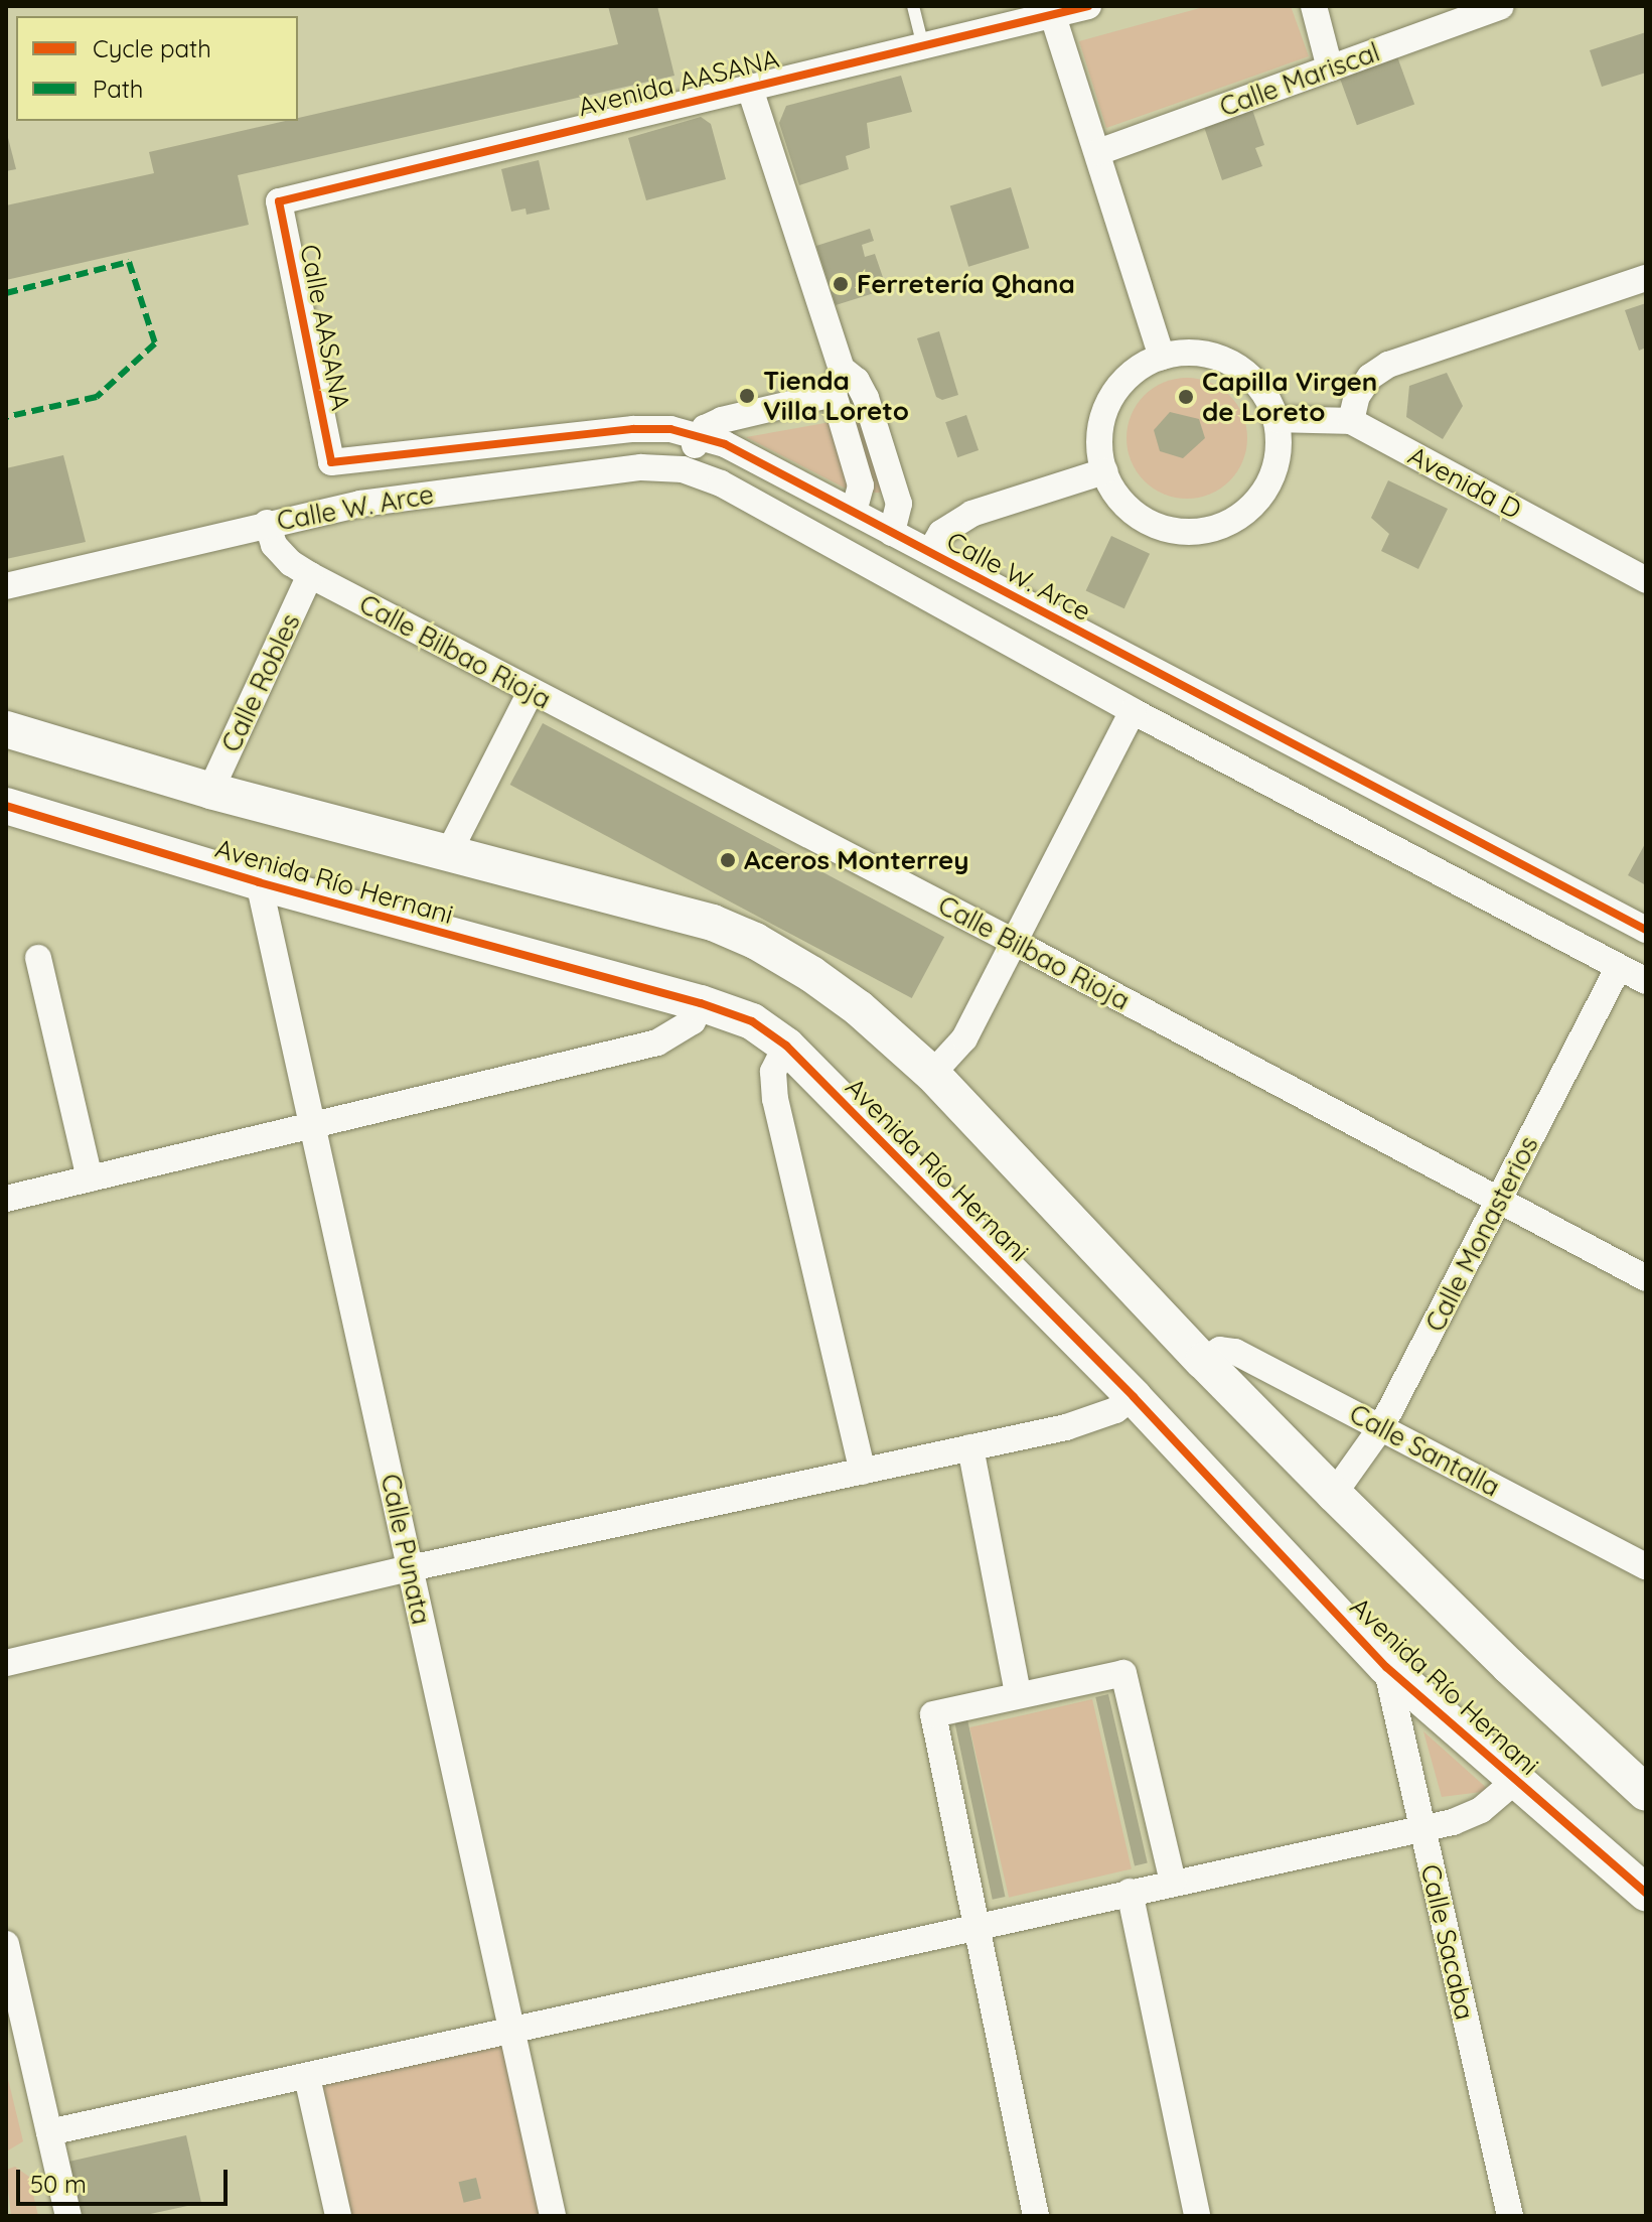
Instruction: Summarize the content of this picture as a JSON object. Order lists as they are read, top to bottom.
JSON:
{
  "streets": {
    "street": [
      "Calle Mariscal",
      "Avenida AASANA",
      "Calle AASANA",
      "Avenida D",
      "Calle W. Arce",
      "Calle Bilbao Rioja",
      "Calle Robles",
      "Avenida Río Hernani",
      "Calle Monasterios",
      "Calle Santalla",
      "Calle Punata",
      "Calle Sacaba"
    ]
  },
  "crossings": [
    ["Avenida AASANA", "Calle AASANA"],
    ["Calle AASANA", "Calle W. Arce"],
    ["Calle W. Arce", "Calle Bilbao Rioja"],
    ["Calle W. Arce", "Calle Monasterios"],
    ["Calle Bilbao Rioja", "Calle Robles"],
    ["Calle Bilbao Rioja", "Calle Monasterios"],
    ["Calle Robles", "Avenida Río Hernani"],
    ["Avenida Río Hernani", "Calle Monasterios"],
    ["Avenida Río Hernani", "Calle Santalla"],
    ["Avenida Río Hernani", "Calle Punata"],
    ["Avenida Río Hernani", "Calle Sacaba"],
    ["Calle Monasterios", "Calle Santalla"]
  ],
  "places": [
    "Ferretería Qhana",
    "Tienda Villa Loreto",
    "Capilla Virgen de Loreto",
    "Aceros Monterrey"
  ],
  "legend": ["Cycle path", "Path"],
  "scale_bar": "50 m"
}
